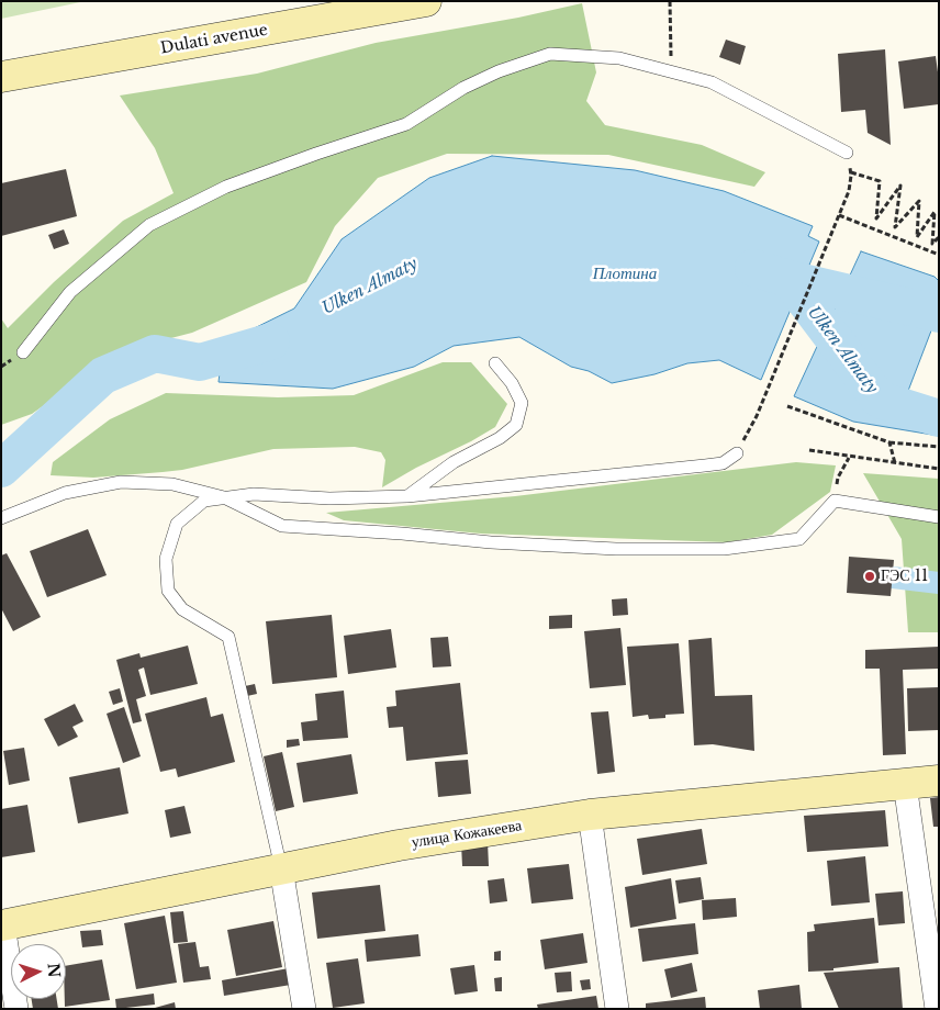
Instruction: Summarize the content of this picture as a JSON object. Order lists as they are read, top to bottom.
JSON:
{
  "streets": {
    "street": ["Dulati avenue", "улица Кожакеева"]
  },
  "water": ["Плотина", "Ulken Almaty"],
  "places": ["ГЭС 11"],
  "north": "right"
}
